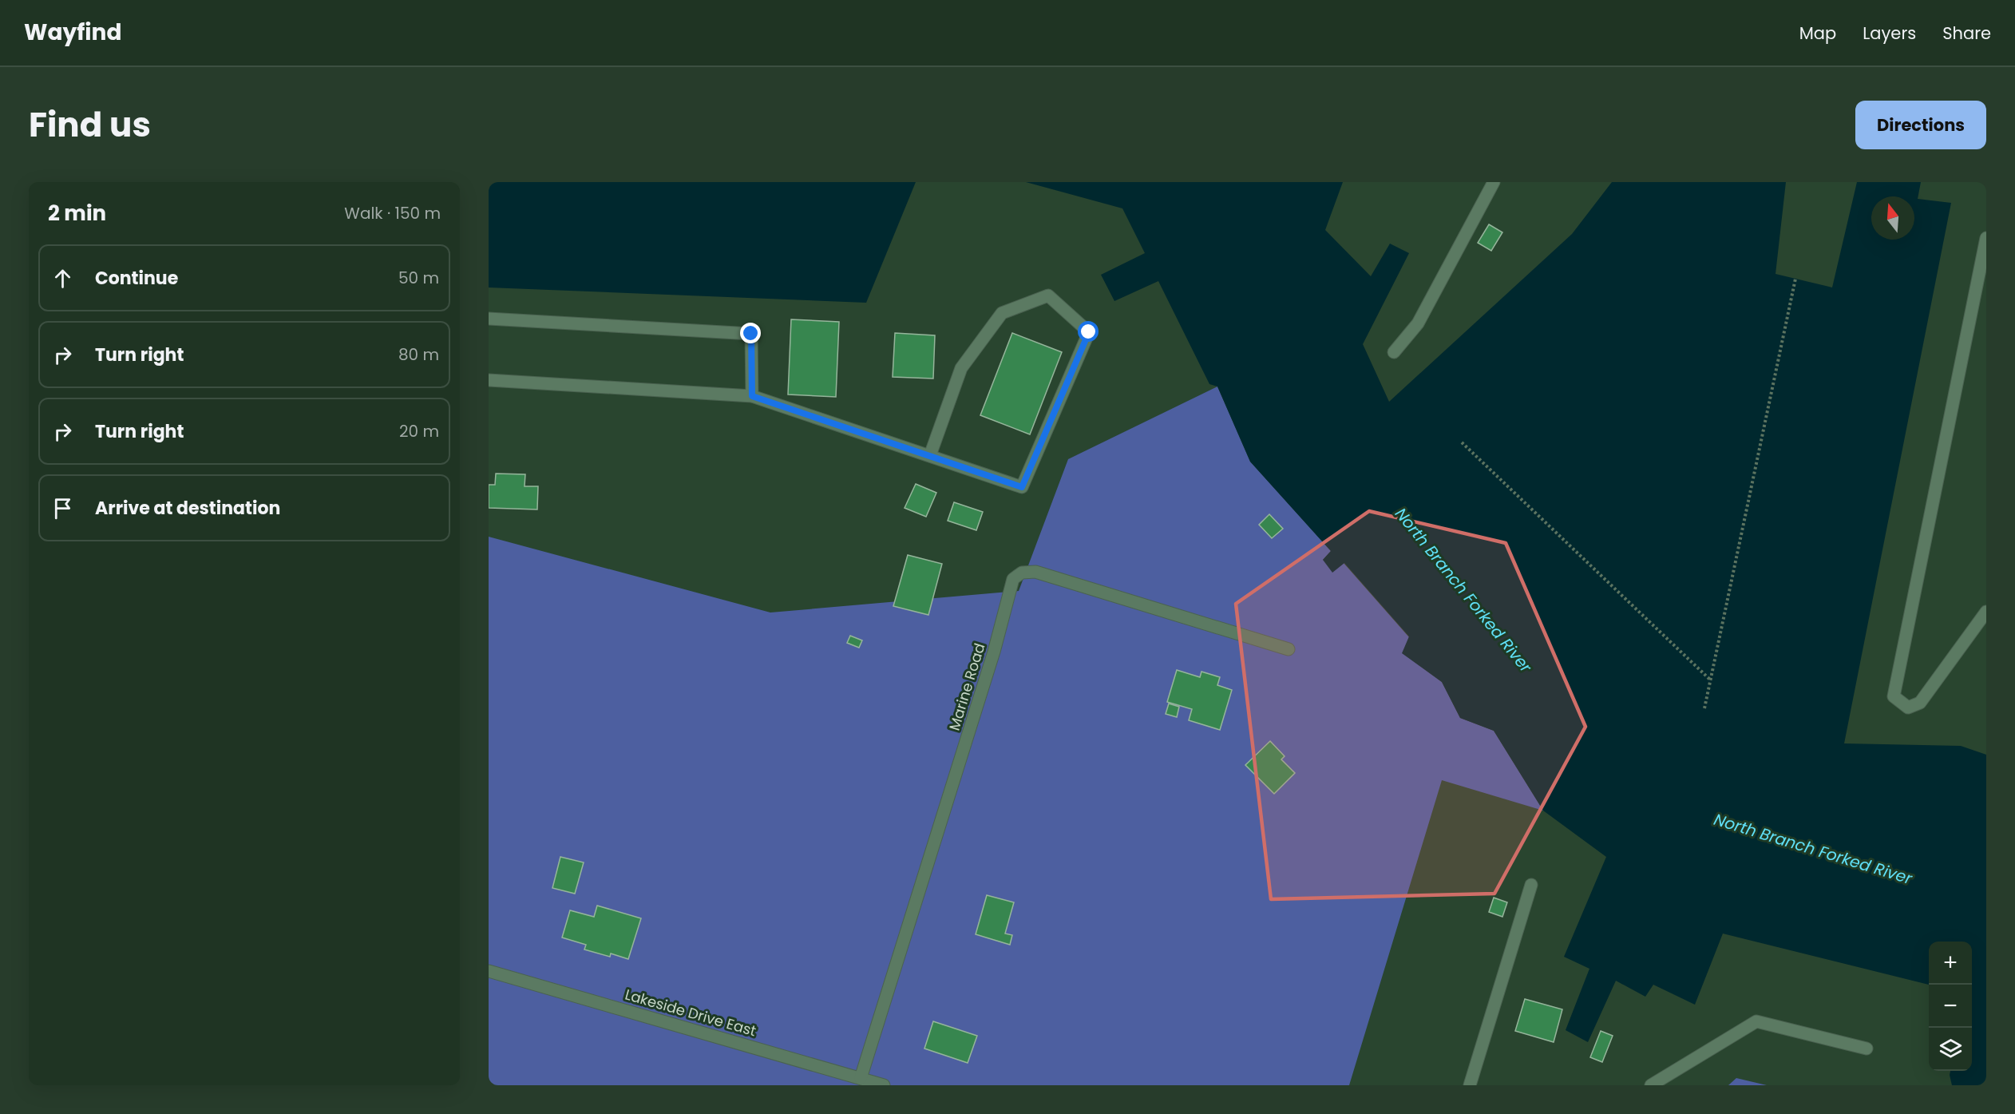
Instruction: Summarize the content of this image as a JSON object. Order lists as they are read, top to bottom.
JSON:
{
  "streets": {
    "street": ["Marine Road", "Lakeside Drive East"]
  },
  "crossings": [
    ["Marine Road", "Lakeside Drive East"]
  ],
  "water": ["North Branch Forked River"],
  "north": "top",
  "page": {
    "header": "Wayfind",
    "nav": ["Map", "Layers", "Share"],
    "title": "Find us",
    "buttons": "Directions",
    "heading": ["2 min", "Walk · 150 m"],
    "list": [
      ["Continue", "50 m"],
      ["Turn right", "80 m"],
      ["Turn right", "20 m"],
      "Arrive at destination"
    ],
    "map_buttons": ["+", "−"]
  }
}
